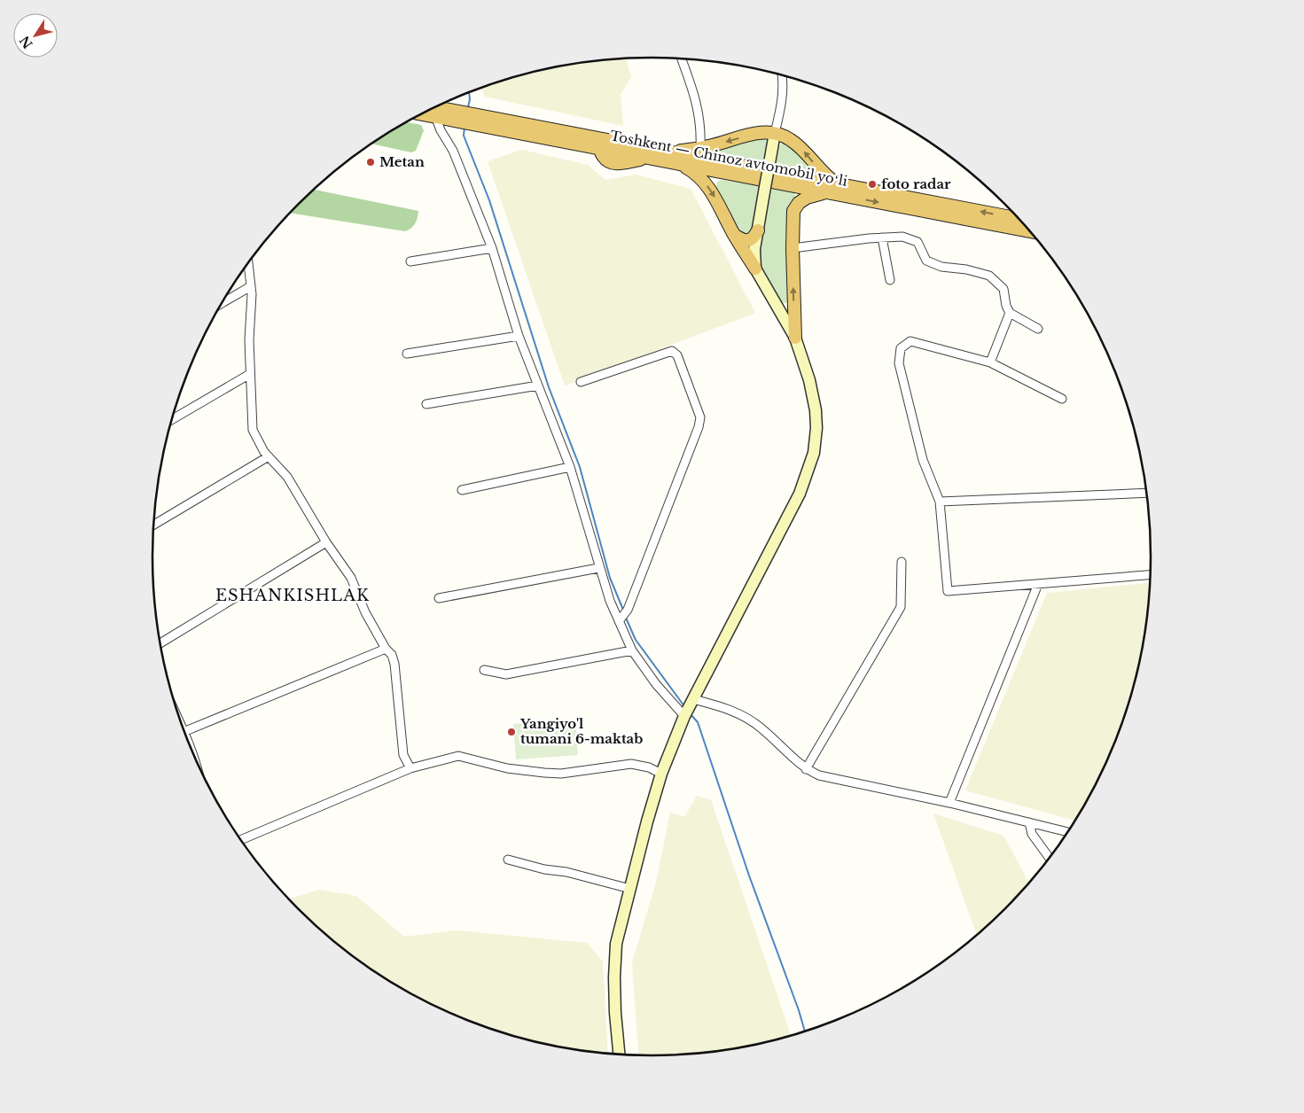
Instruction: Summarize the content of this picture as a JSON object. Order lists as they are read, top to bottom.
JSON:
{
  "streets": {
    "highway": ["Toshkent — Chinoz avtomobil yoʻli"]
  },
  "districts": ["ESHANKISHLAK"],
  "places": ["Metan", "foto radar", "Yangiyo'l tumani 6-maktab"],
  "north": "bottom left"
}
